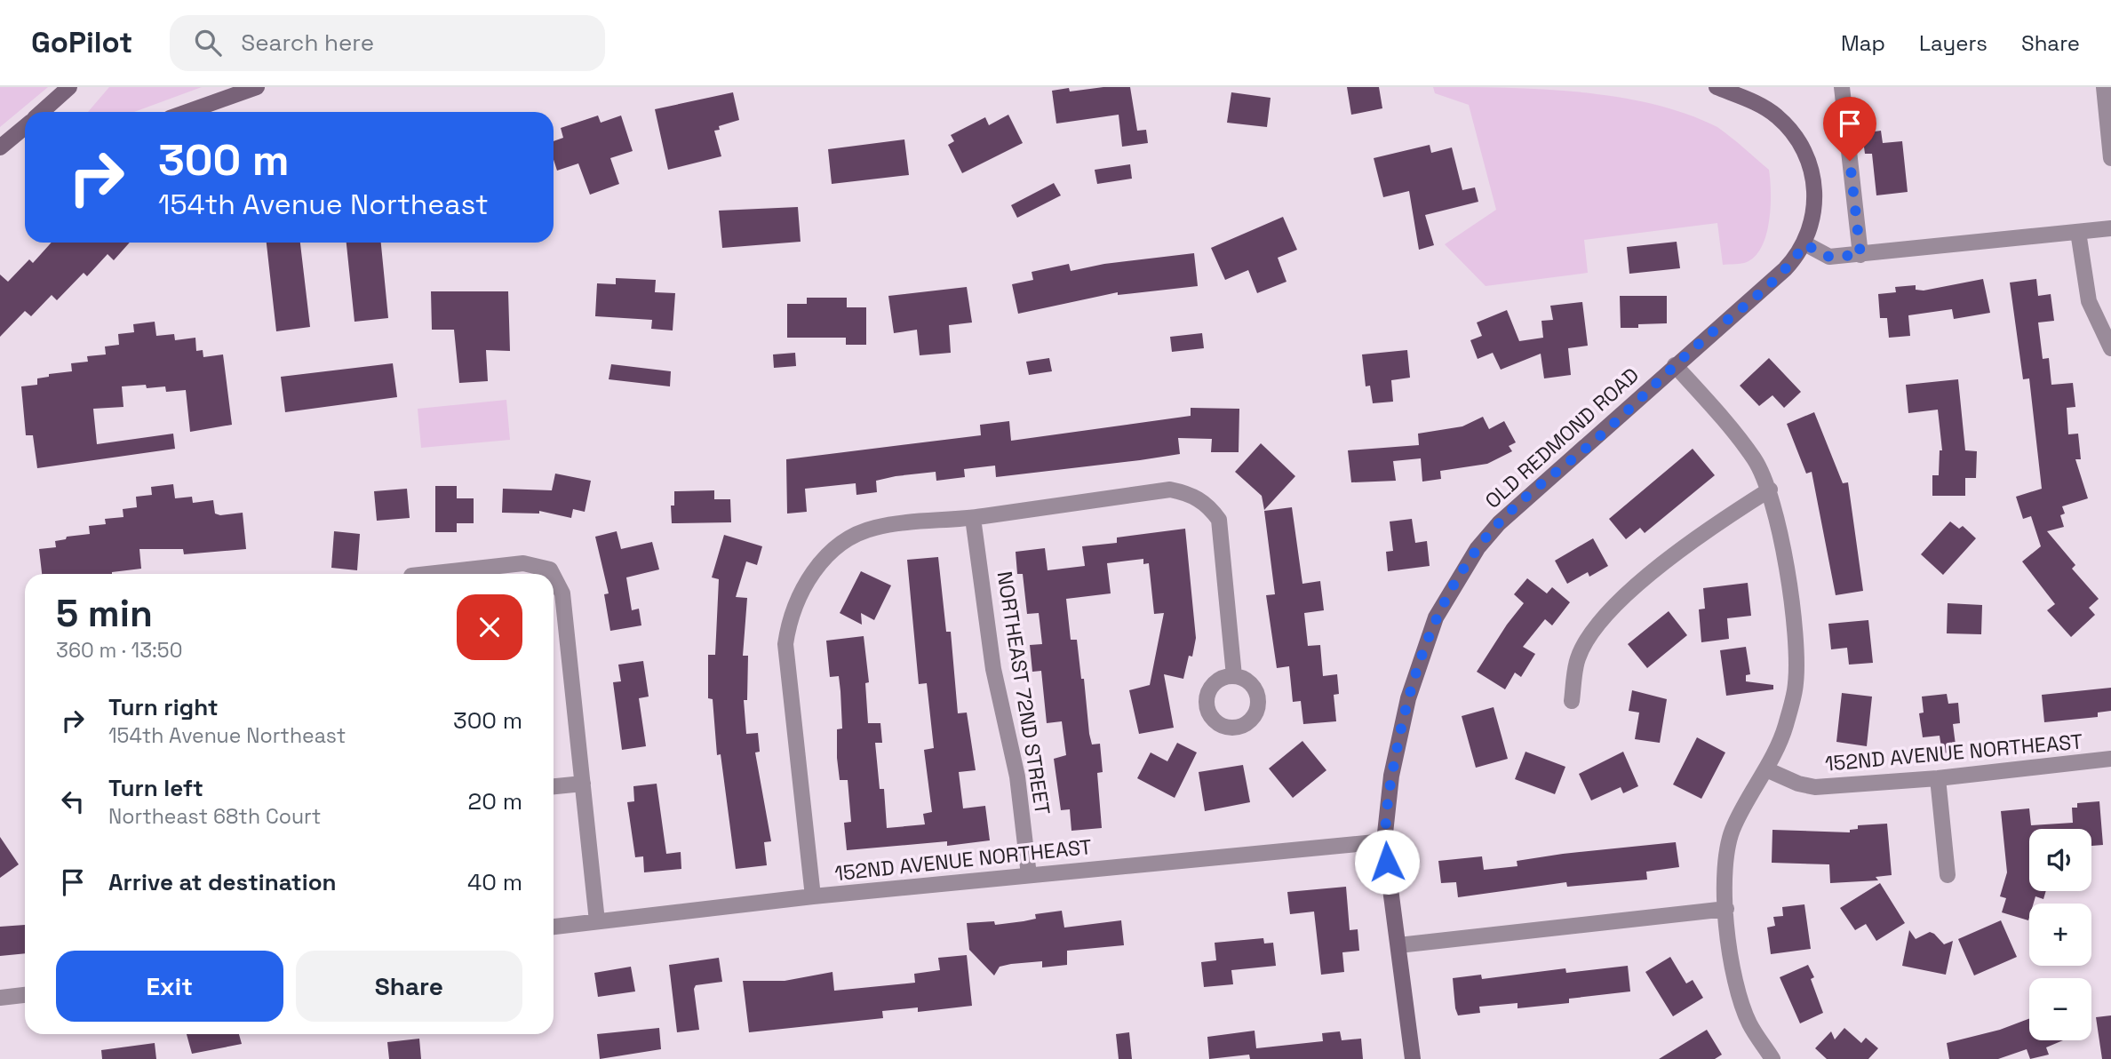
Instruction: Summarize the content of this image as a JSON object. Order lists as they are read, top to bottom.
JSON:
{
  "streets": {
    "main road": ["OLD REDMOND ROAD"],
    "street": ["NORTHEAST 72ND STREET", "152ND AVENUE NORTHEAST"]
  },
  "crossings": [
    ["OLD REDMOND ROAD", "152ND AVENUE NORTHEAST"],
    ["NORTHEAST 72ND STREET", "152ND AVENUE NORTHEAST"]
  ],
  "page": {
    "header": "GoPilot",
    "search": "Search here",
    "nav": ["Map", "Layers", "Share"],
    "turn": ["300 m", "154th Avenue Northeast"],
    "heading": ["5 min", "360 m · 13:50"],
    "list": [
      {
        "name": "Turn right",
        "note": "154th Avenue Northeast",
        "value": "300 m"
      },
      {
        "name": "Turn left",
        "note": "Northeast 68th Court",
        "value": "20 m"
      },
      {
        "name": "Arrive at destination",
        "value": "40 m"
      }
    ],
    "map_buttons": ["+", "−"],
    "buttons": ["Exit", "Share"]
  }
}
